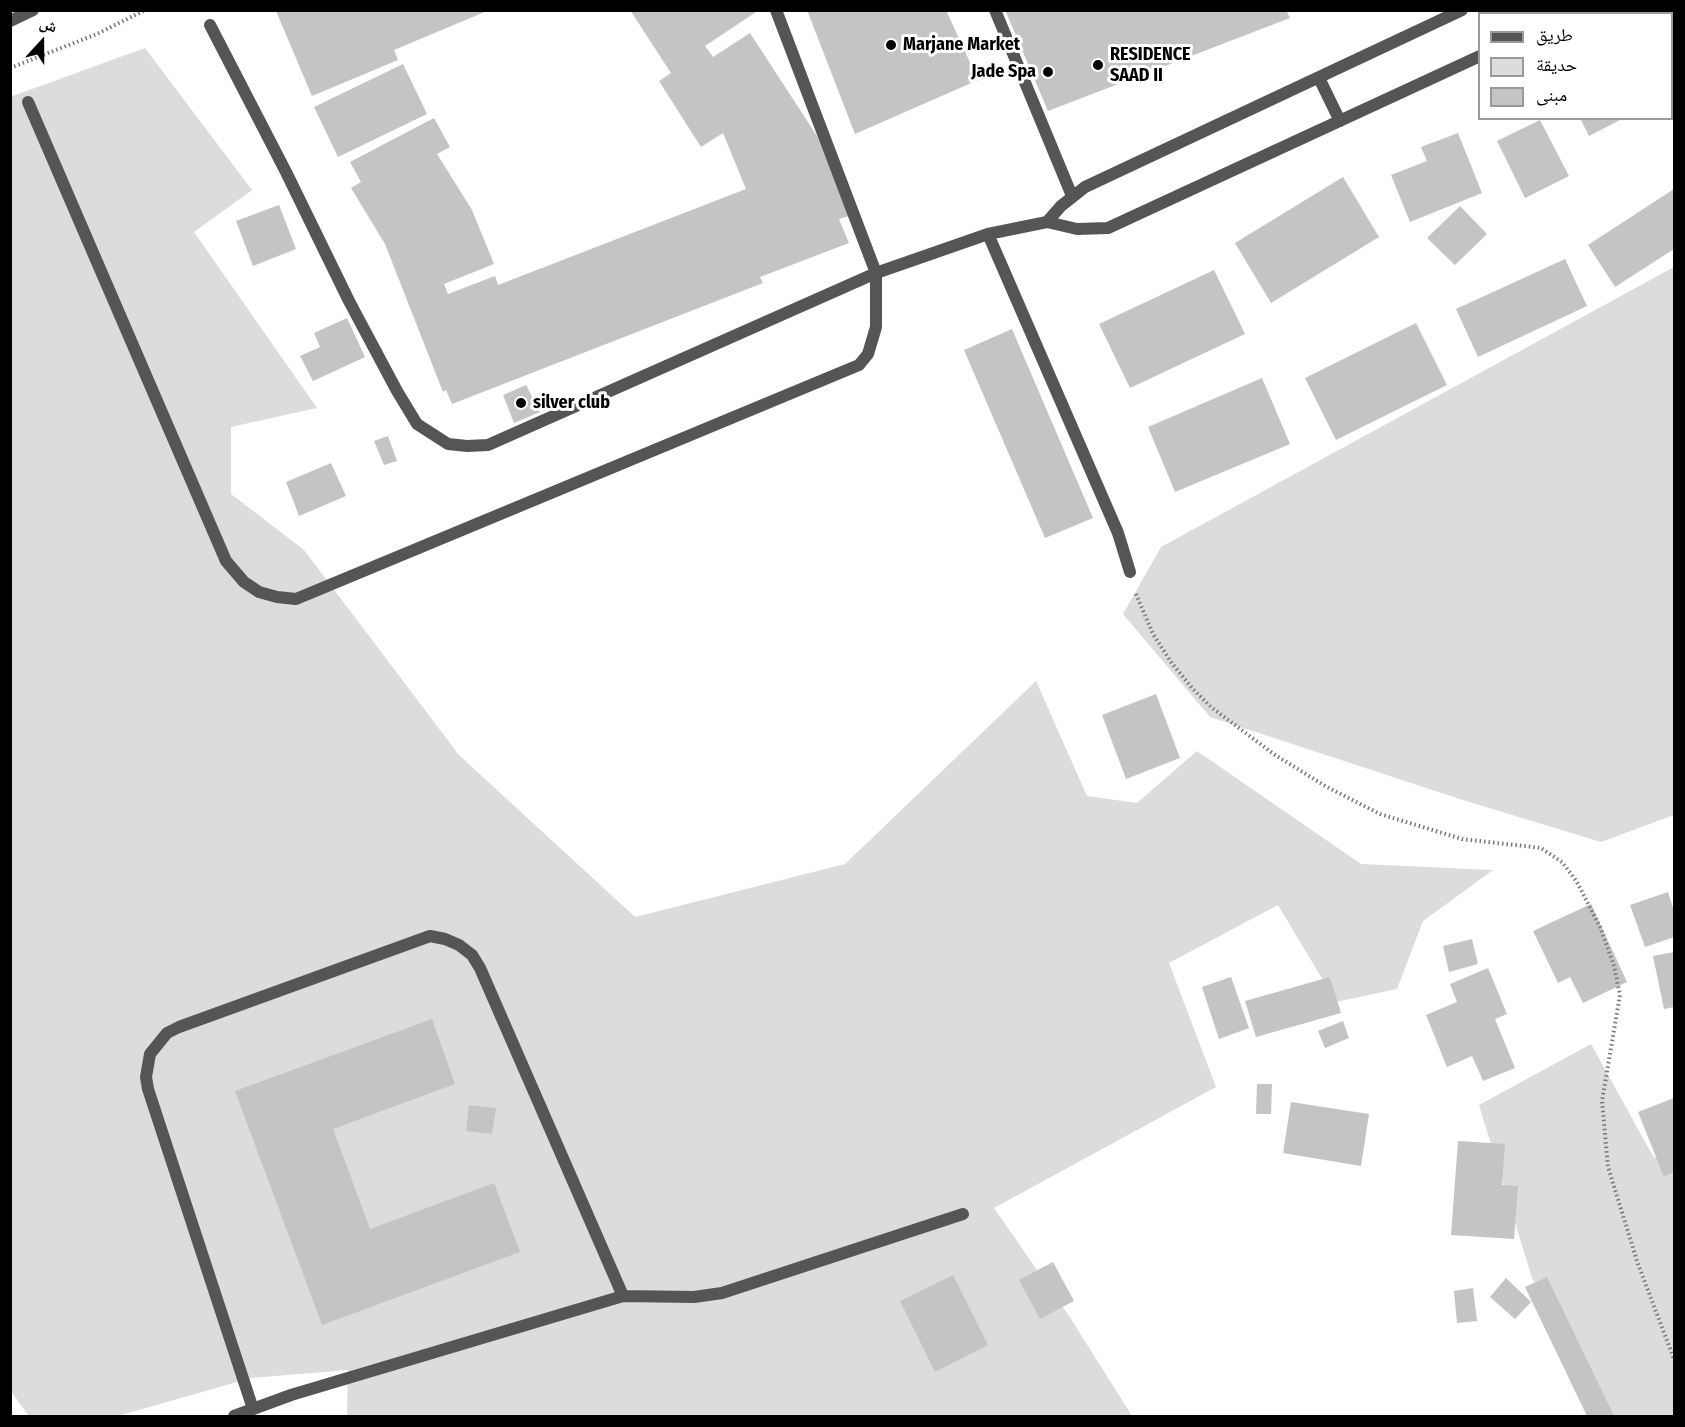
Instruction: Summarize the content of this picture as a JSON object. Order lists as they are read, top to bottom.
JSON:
{
  "places": [
    "Marjane Market",
    "RESIDENCE SAAD II",
    "Jade Spa",
    "silver club"
  ],
  "legend": ["طريق", "حديقة", "مبنى"],
  "north": "top"
}
